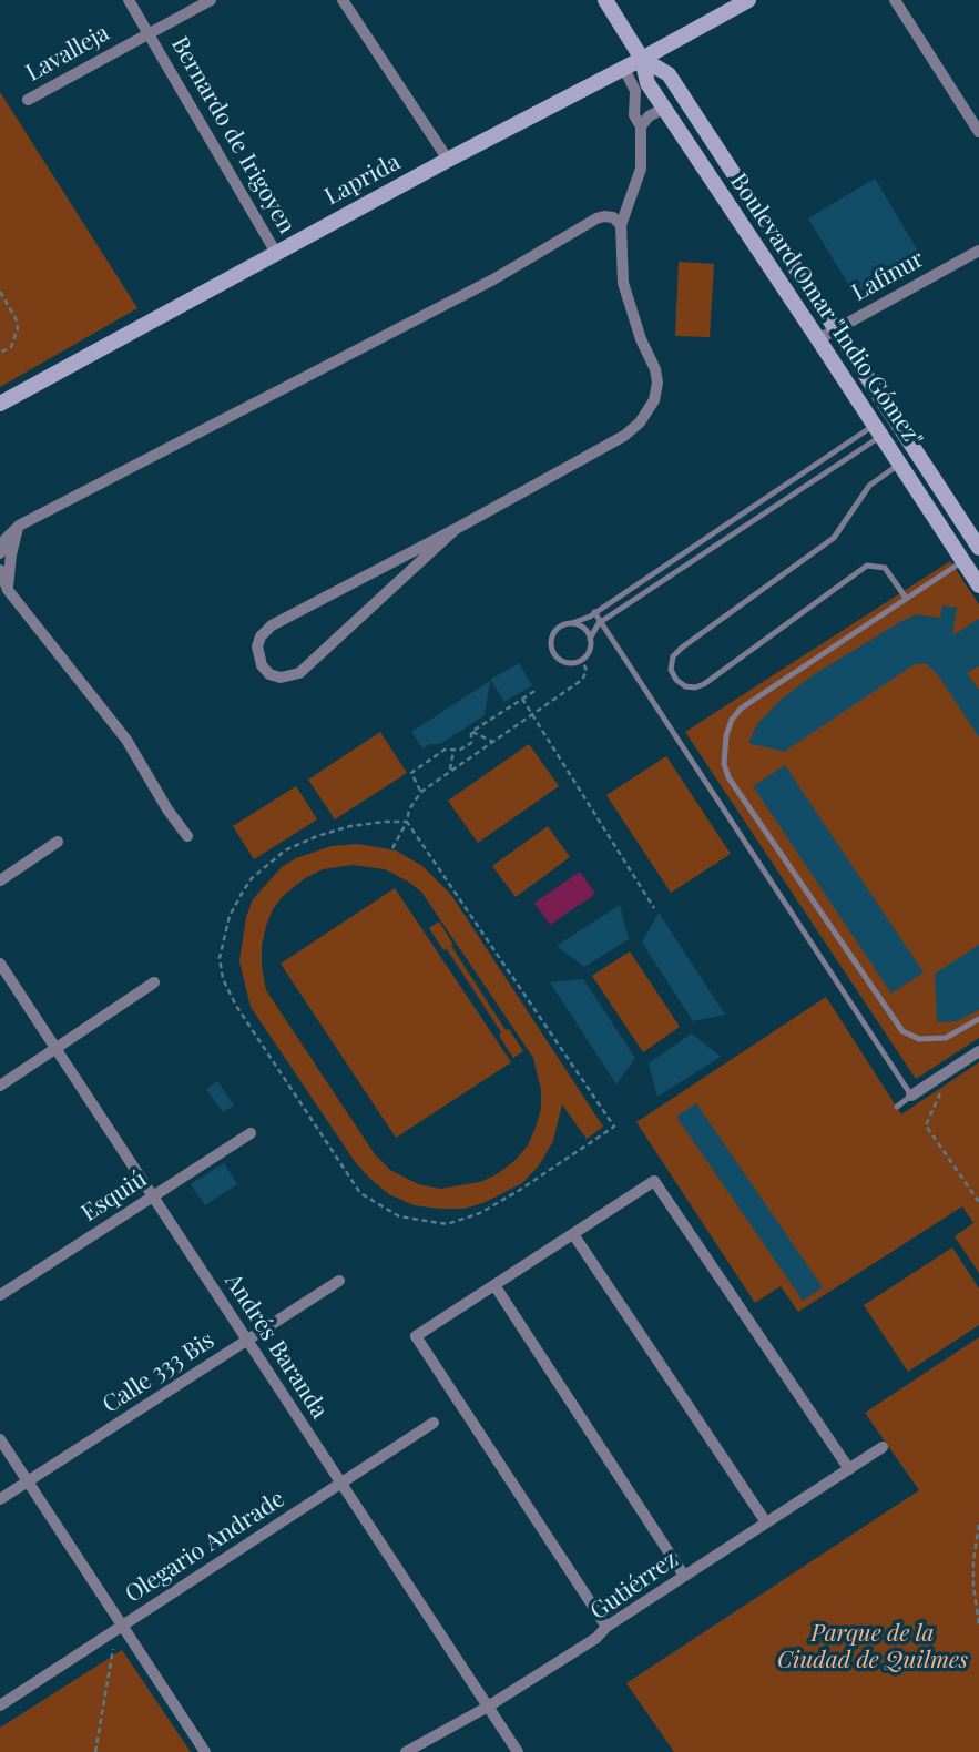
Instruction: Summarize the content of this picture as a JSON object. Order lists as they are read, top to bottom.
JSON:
{
  "streets": {
    "main road": ["Laprida", "Boulevard Omar \"Indio Gómez\""],
    "street": [
      "Lavalleja",
      "Bernardo de Irigoyen",
      "Lafinur",
      "Esquiú",
      "Andrés Baranda",
      "Calle 333 Bis",
      "Olegario Andrade",
      "Gutiérrez"
    ]
  },
  "crossings": [
    ["Lavalleja", "Bernardo de Irigoyen"],
    ["Bernardo de Irigoyen", "Laprida"],
    ["Laprida", "Boulevard Omar \"Indio Gómez\""],
    ["Lafinur", "Boulevard Omar \"Indio Gómez\""],
    ["Esquiú", "Andrés Baranda"],
    ["Andrés Baranda", "Calle 333 Bis"],
    ["Andrés Baranda", "Olegario Andrade"],
    ["Andrés Baranda", "Gutiérrez"]
  ],
  "parks": ["Parque de la Ciudad de Quilmes"]
}
